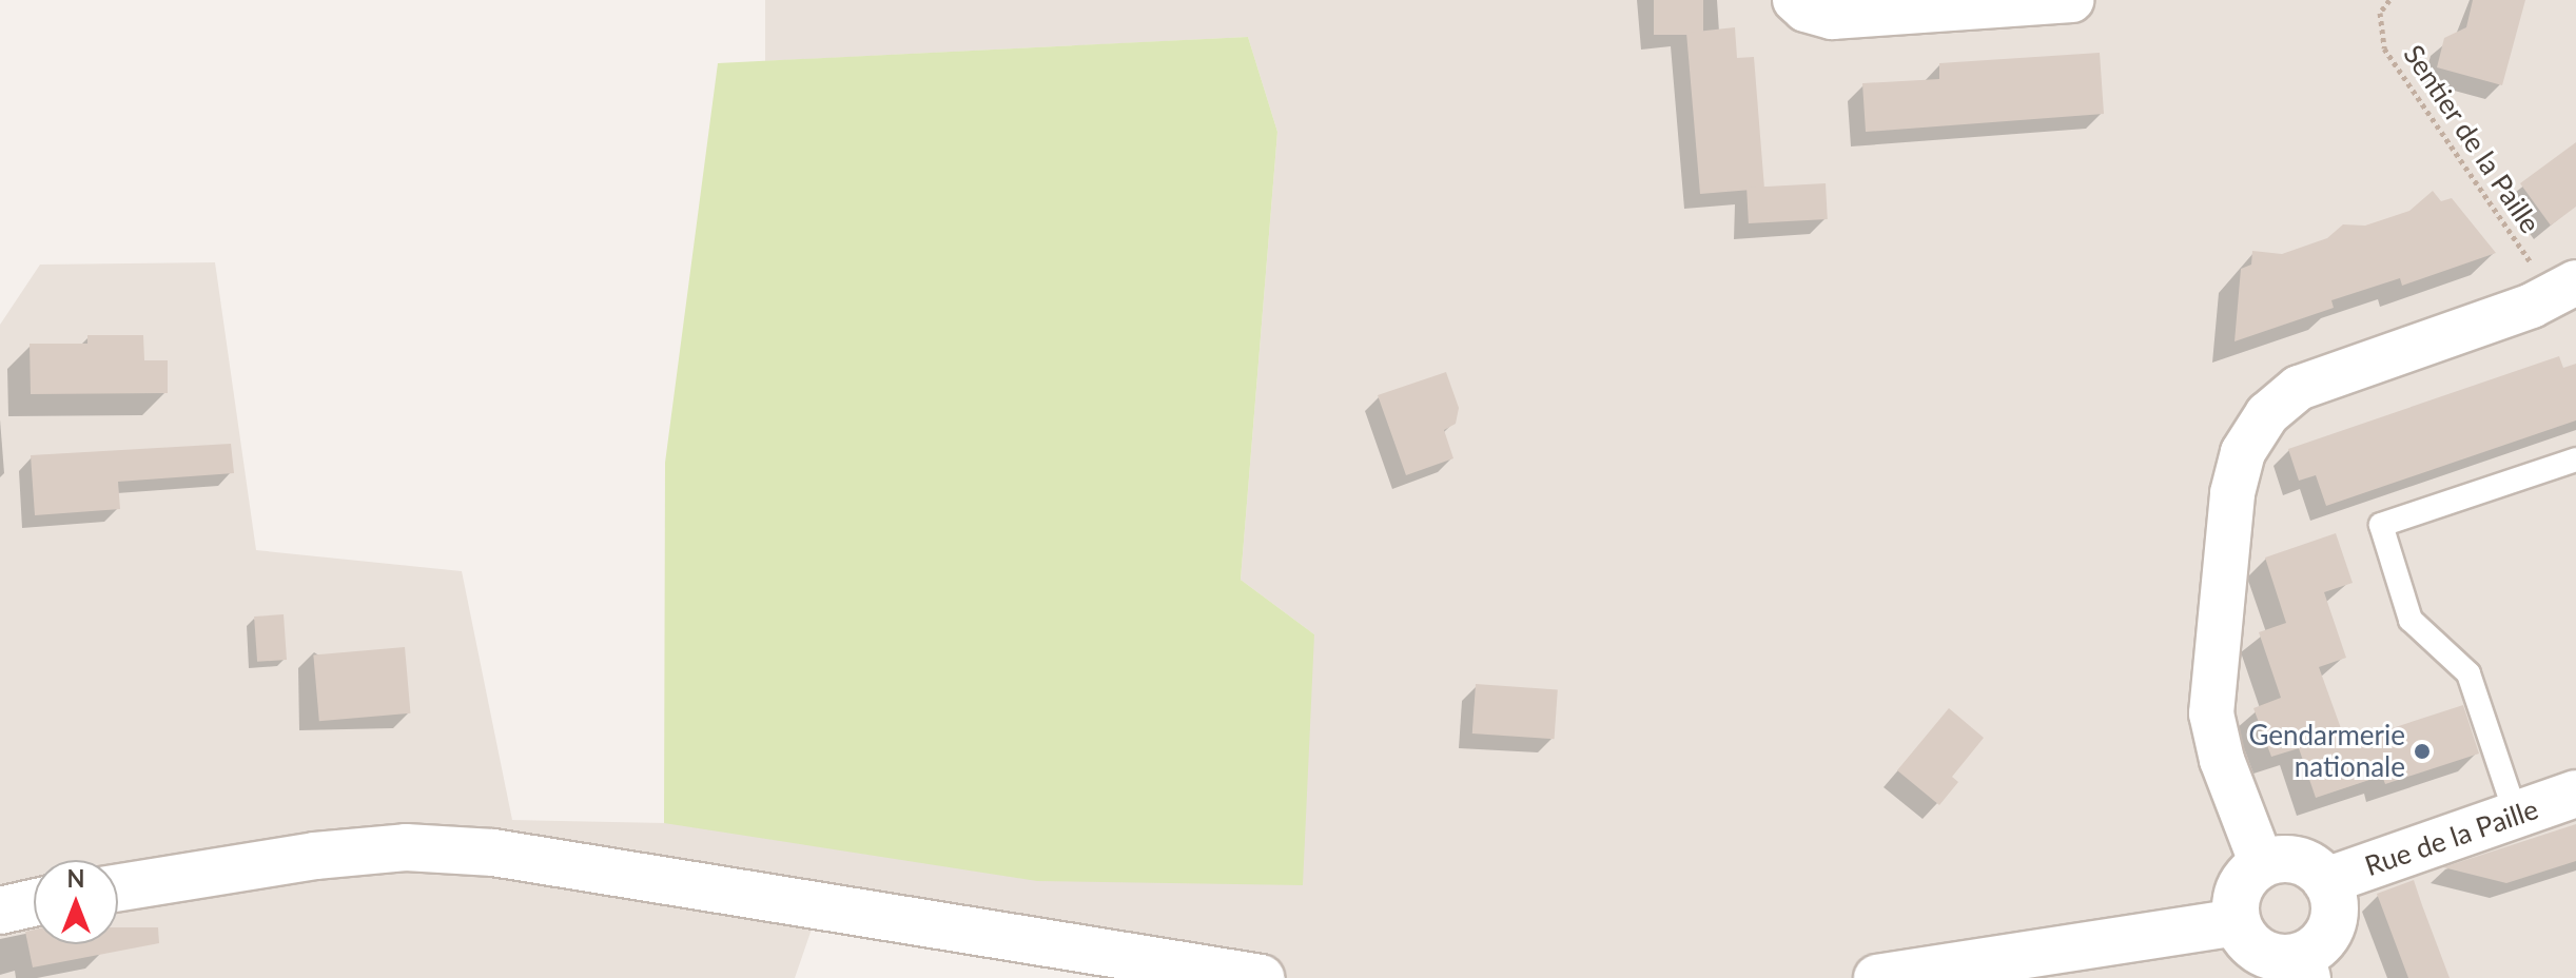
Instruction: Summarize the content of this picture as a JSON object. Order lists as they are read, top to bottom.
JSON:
{
  "streets": {
    "street": ["Rue de la Paille"],
    "path": ["Sentier de la Paille"]
  },
  "places": ["Gendarmerie nationale"],
  "north": "top"
}
